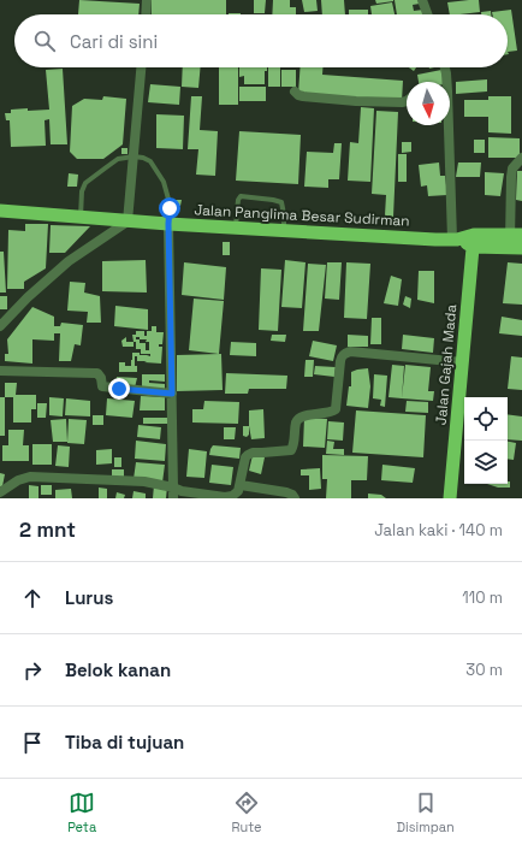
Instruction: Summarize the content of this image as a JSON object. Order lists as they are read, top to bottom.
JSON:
{
  "streets": {
    "highway": ["Jalan Panglima Besar Sudirman", "Jalan Gajah Mada"]
  },
  "crossings": [
    ["Jalan Panglima Besar Sudirman", "Jalan Gajah Mada"]
  ],
  "north": "bottom",
  "page": {
    "search": "Cari di sini",
    "heading": ["2 mnt", "Jalan kaki · 140 m"],
    "list": [
      ["Lurus", "110 m"],
      ["Belok kanan", "30 m"],
      "Tiba di tujuan"
    ],
    "nav": ["Peta", "Rute", "Disimpan"]
  }
}
